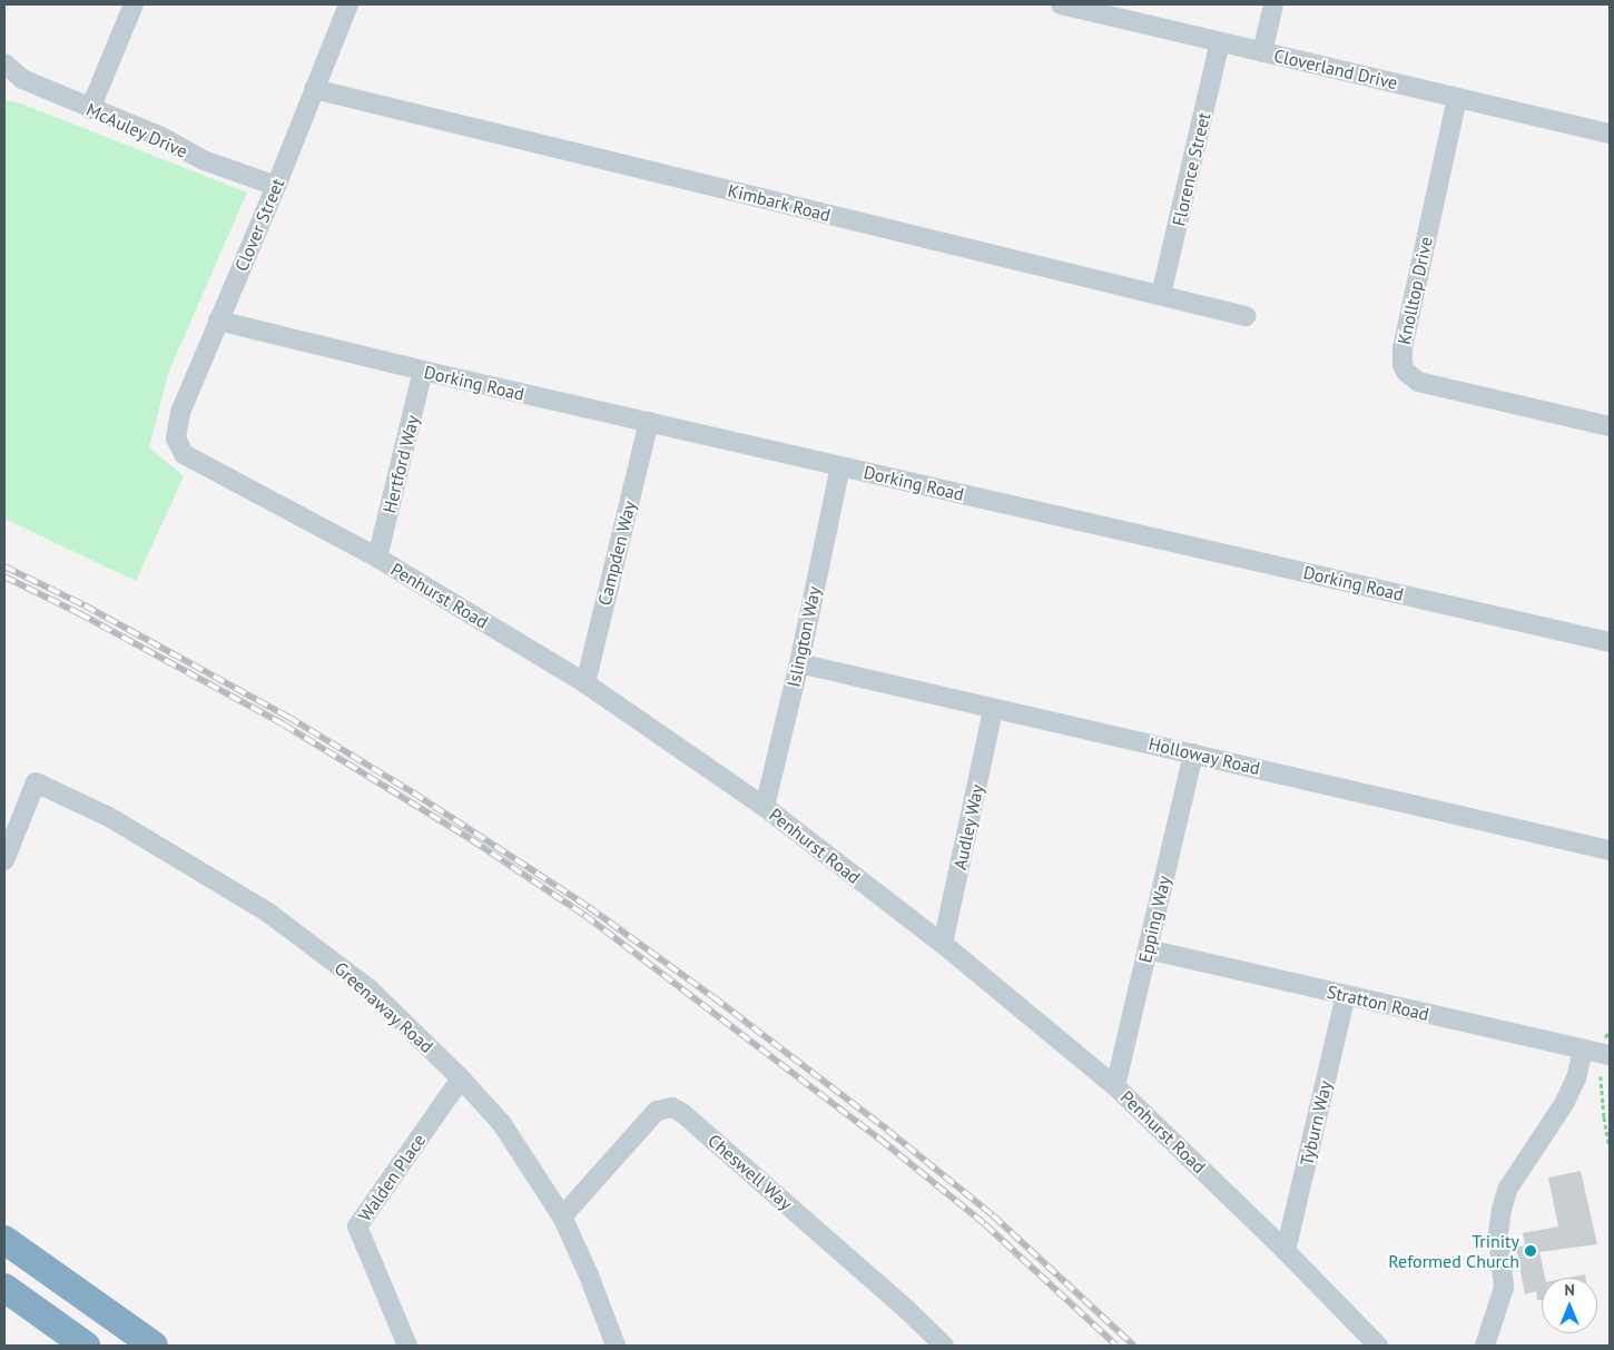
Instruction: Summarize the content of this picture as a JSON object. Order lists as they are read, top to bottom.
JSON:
{
  "streets": {
    "street": [
      "Cloverland Drive",
      "McAuley Drive",
      "Florence Street",
      "Kimbark Road",
      "Clover Street",
      "Knolltop Drive",
      "Dorking Road",
      "Hertford Way",
      "Campden Way",
      "Penhurst Road",
      "Islington Way",
      "Holloway Road",
      "Audley Way",
      "Epping Way",
      "Stratton Road",
      "Greenaway Road",
      "Tyburn Way",
      "Cheswell Way",
      "Walden Place"
    ]
  },
  "crossings": [
    ["Cloverland Drive", "Florence Street"],
    ["Cloverland Drive", "Knolltop Drive"],
    ["McAuley Drive", "Clover Street"],
    ["Florence Street", "Kimbark Road"],
    ["Kimbark Road", "Clover Street"],
    ["Clover Street", "Dorking Road"],
    ["Clover Street", "Penhurst Road"],
    ["Dorking Road", "Hertford Way"],
    ["Dorking Road", "Campden Way"],
    ["Dorking Road", "Islington Way"],
    ["Hertford Way", "Penhurst Road"],
    ["Campden Way", "Penhurst Road"],
    ["Penhurst Road", "Islington Way"],
    ["Penhurst Road", "Audley Way"],
    ["Penhurst Road", "Epping Way"],
    ["Penhurst Road", "Tyburn Way"],
    ["Islington Way", "Holloway Road"],
    ["Holloway Road", "Audley Way"],
    ["Holloway Road", "Epping Way"],
    ["Epping Way", "Stratton Road"],
    ["Stratton Road", "Tyburn Way"],
    ["Greenaway Road", "Cheswell Way"],
    ["Greenaway Road", "Walden Place"]
  ],
  "places": ["Trinity Reformed Church"],
  "north": "top"
}
